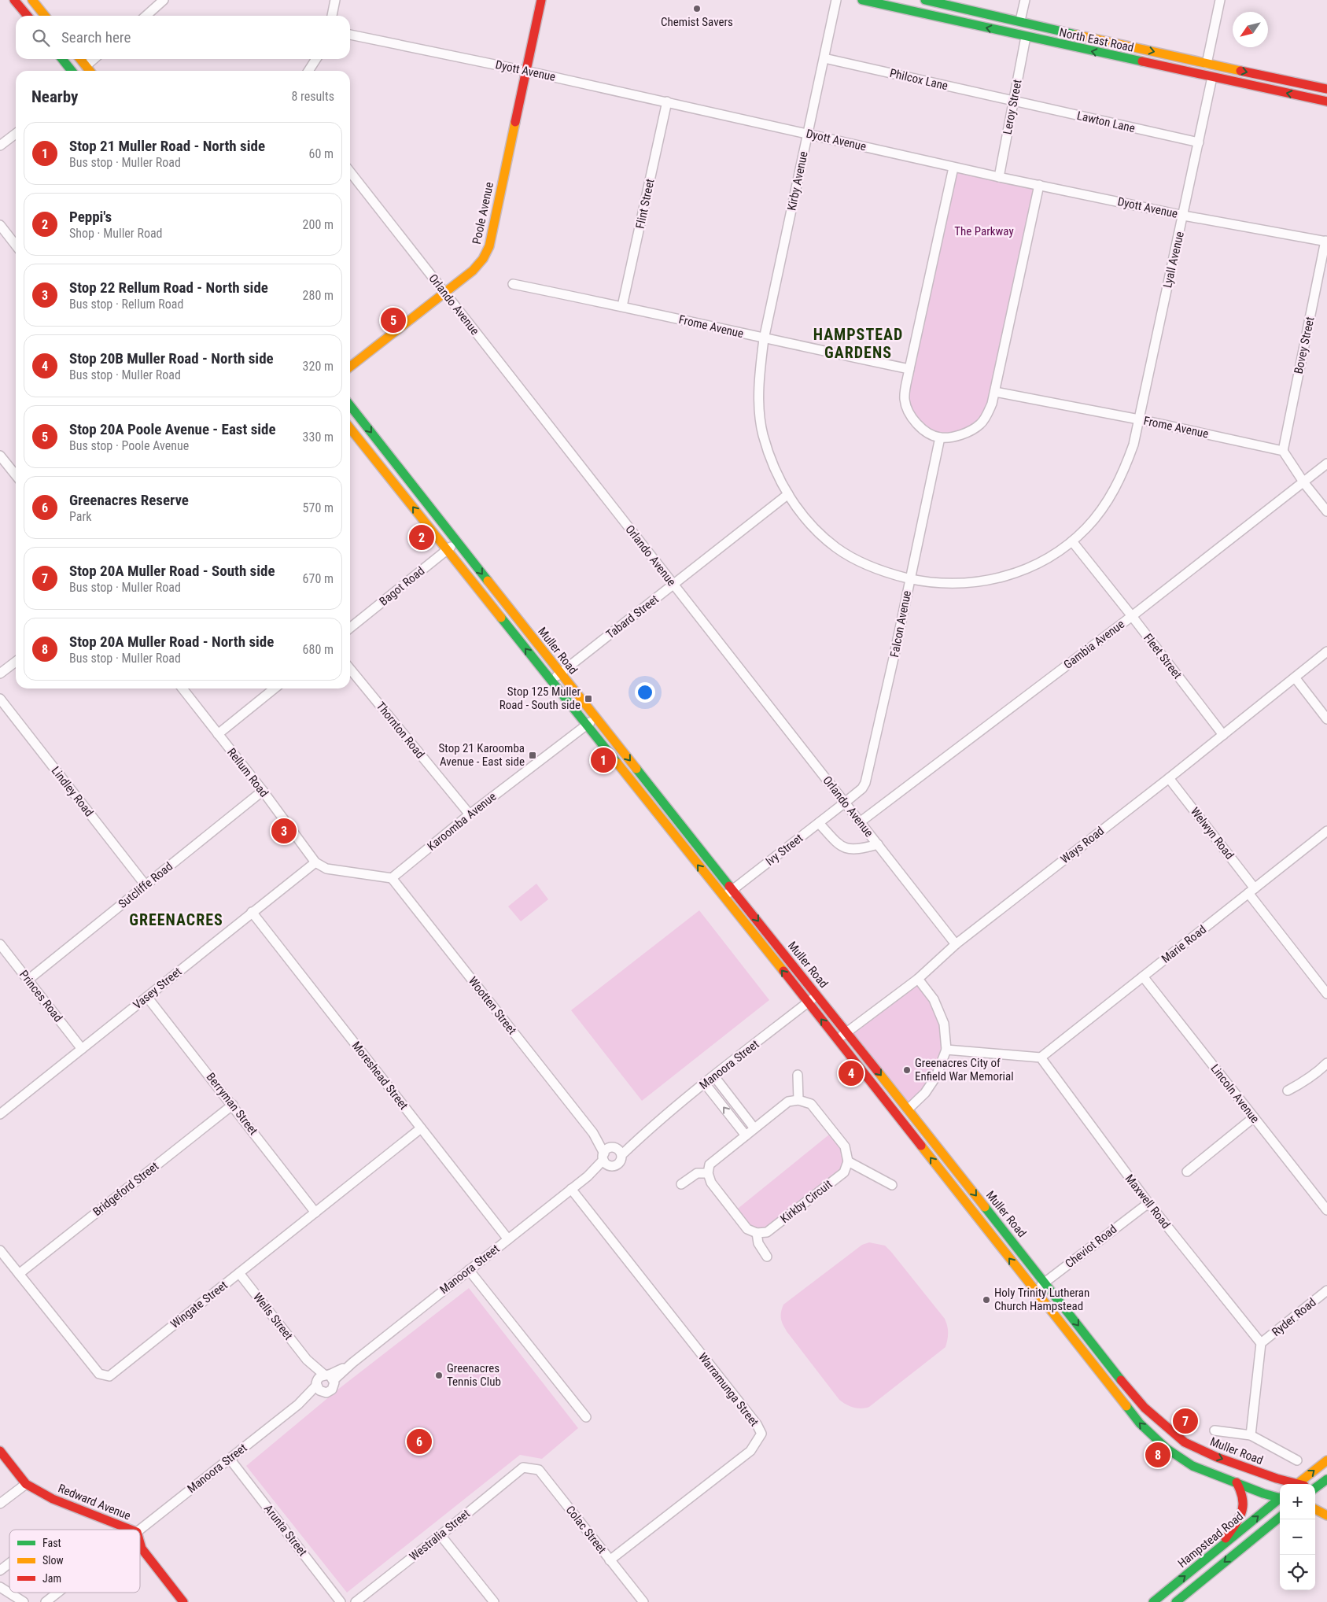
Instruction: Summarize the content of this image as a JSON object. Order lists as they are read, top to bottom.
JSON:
{
  "streets": {
    "main road": [
      "North East Road",
      "Poole Avenue",
      "Muller Road",
      "Redward Avenue",
      "Hampstead Road"
    ],
    "street": [
      "Dyott Avenue",
      "Philcox Lane",
      "Leroy Street",
      "Lawton Lane",
      "Kirby Avenue",
      "Flint Street",
      "Lyall Avenue",
      "Orlando Avenue",
      "Frome Avenue",
      "Bovey Street",
      "Bagot Road",
      "Tabard Street",
      "Falcon Avenue",
      "Gambia Avenue",
      "Fleet Street",
      "Thornton Road",
      "Rellum Road",
      "Lindley Road",
      "Karoomba Avenue",
      "Welwyn Road",
      "Ways Road",
      "Ivy Street",
      "Sutcliffe Road",
      "Marie Road",
      "Vasey Street",
      "Princes Road",
      "Wootten Street",
      "Manoora Street",
      "Moreshead Street",
      "Lincoln Avenue",
      "Berryman Street",
      "Bridgeford Street",
      "Kirkby Circuit",
      "Maxwell Road",
      "Cheviot Road",
      "Wingate Street",
      "Wells Street",
      "Ryder Road",
      "Warramunga Street",
      "Colac Street",
      "Arunta Street",
      "Westralia Street"
    ]
  },
  "crossings": [
    ["North East Road", "Leroy Street"],
    ["North East Road", "Lyall Avenue"],
    ["Dyott Avenue", "Leroy Street"],
    ["Dyott Avenue", "Kirby Avenue"],
    ["Dyott Avenue", "Flint Street"],
    ["Dyott Avenue", "Poole Avenue"],
    ["Dyott Avenue", "Lyall Avenue"],
    ["Dyott Avenue", "Bovey Street"],
    ["Philcox Lane", "Leroy Street"],
    ["Philcox Lane", "Lawton Lane"],
    ["Philcox Lane", "Kirby Avenue"],
    ["Leroy Street", "Lawton Lane"],
    ["Lawton Lane", "Lyall Avenue"],
    ["Kirby Avenue", "Lyall Avenue"],
    ["Kirby Avenue", "Frome Avenue"],
    ["Kirby Avenue", "Tabard Street"],
    ["Kirby Avenue", "Falcon Avenue"],
    ["Flint Street", "Frome Avenue"],
    ["Poole Avenue", "Orlando Avenue"],
    ["Lyall Avenue", "Frome Avenue"],
    ["Lyall Avenue", "Falcon Avenue"],
    ["Lyall Avenue", "Fleet Street"],
    ["Orlando Avenue", "Tabard Street"],
    ["Orlando Avenue", "Falcon Avenue"],
    ["Orlando Avenue", "Gambia Avenue"],
    ["Orlando Avenue", "Ways Road"],
    ["Orlando Avenue", "Ivy Street"],
    ["Frome Avenue", "Bovey Street"],
    ["Bagot Road", "Muller Road"],
    ["Tabard Street", "Muller Road"],
    ["Falcon Avenue", "Ivy Street"],
    ["Gambia Avenue", "Fleet Street"],
    ["Muller Road", "Karoomba Avenue"],
    ["Muller Road", "Ways Road"],
    ["Muller Road", "Ivy Street"],
    ["Muller Road", "Manoora Street"],
    ["Muller Road", "Cheviot Road"],
    ["Fleet Street", "Ways Road"],
    ["Thornton Road", "Karoomba Avenue"],
    ["Rellum Road", "Sutcliffe Road"],
    ["Rellum Road", "Vasey Street"],
    ["Lindley Road", "Sutcliffe Road"],
    ["Karoomba Avenue", "Wootten Street"],
    ["Welwyn Road", "Ways Road"],
    ["Welwyn Road", "Marie Road"],
    ["Sutcliffe Road", "Princes Road"],
    ["Marie Road", "Lincoln Avenue"],
    ["Marie Road", "Maxwell Road"],
    ["Vasey Street", "Princes Road"],
    ["Vasey Street", "Moreshead Street"],
    ["Vasey Street", "Berryman Street"],
    ["Wootten Street", "Manoora Street"],
    ["Manoora Street", "Moreshead Street"],
    ["Manoora Street", "Wells Street"],
    ["Manoora Street", "Warramunga Street"],
    ["Manoora Street", "Arunta Street"],
    ["Moreshead Street", "Wingate Street"],
    ["Berryman Street", "Bridgeford Street"],
    ["Berryman Street", "Wingate Street"],
    ["Bridgeford Street", "Wingate Street"],
    ["Maxwell Road", "Cheviot Road"],
    ["Maxwell Road", "Ryder Road"],
    ["Wingate Street", "Wells Street"],
    ["Warramunga Street", "Colac Street"],
    ["Colac Street", "Westralia Street"]
  ],
  "districts": ["HAMPSTEAD GARDENS", "GREENACRES"],
  "parks": ["The Parkway"],
  "places": {
    "other": [
      "Chemist Savers",
      "Greenacres City of Enfield War Memorial",
      "Holy Trinity Lutheran Church Hampstead",
      "Greenacres Tennis Club"
    ],
    "transit": ["Stop 125 Muller Road - South side", "Stop 21 Karoomba Avenue - East side"]
  },
  "legend": ["Fast", "Slow", "Jam"],
  "north": "bottom left",
  "page": {
    "search": "Search here",
    "heading": ["Nearby", "8 results"],
    "list": [
      {
        "mark": "1",
        "name": "Stop 21 Muller Road - North side",
        "note": "Bus stop · Muller Road",
        "value": "60 m"
      },
      {
        "mark": "2",
        "name": "Peppi's",
        "note": "Shop · Muller Road",
        "value": "200 m"
      },
      {
        "mark": "3",
        "name": "Stop 22 Rellum Road - North side",
        "note": "Bus stop · Rellum Road",
        "value": "280 m"
      },
      {
        "mark": "4",
        "name": "Stop 20B Muller Road - North side",
        "note": "Bus stop · Muller Road",
        "value": "320 m"
      },
      {
        "mark": "5",
        "name": "Stop 20A Poole Avenue - East side",
        "note": "Bus stop · Poole Avenue",
        "value": "330 m"
      },
      {
        "mark": "6",
        "name": "Greenacres Reserve",
        "note": "Park",
        "value": "570 m"
      },
      {
        "mark": "7",
        "name": "Stop 20A Muller Road - South side",
        "note": "Bus stop · Muller Road",
        "value": "670 m"
      },
      {
        "mark": "8",
        "name": "Stop 20A Muller Road - North side",
        "note": "Bus stop · Muller Road",
        "value": "680 m"
      }
    ],
    "pins": [
      "5",
      "2",
      "1",
      "3",
      "4",
      "7",
      "6",
      "8"
    ],
    "map_buttons": ["+", "−"]
  }
}
